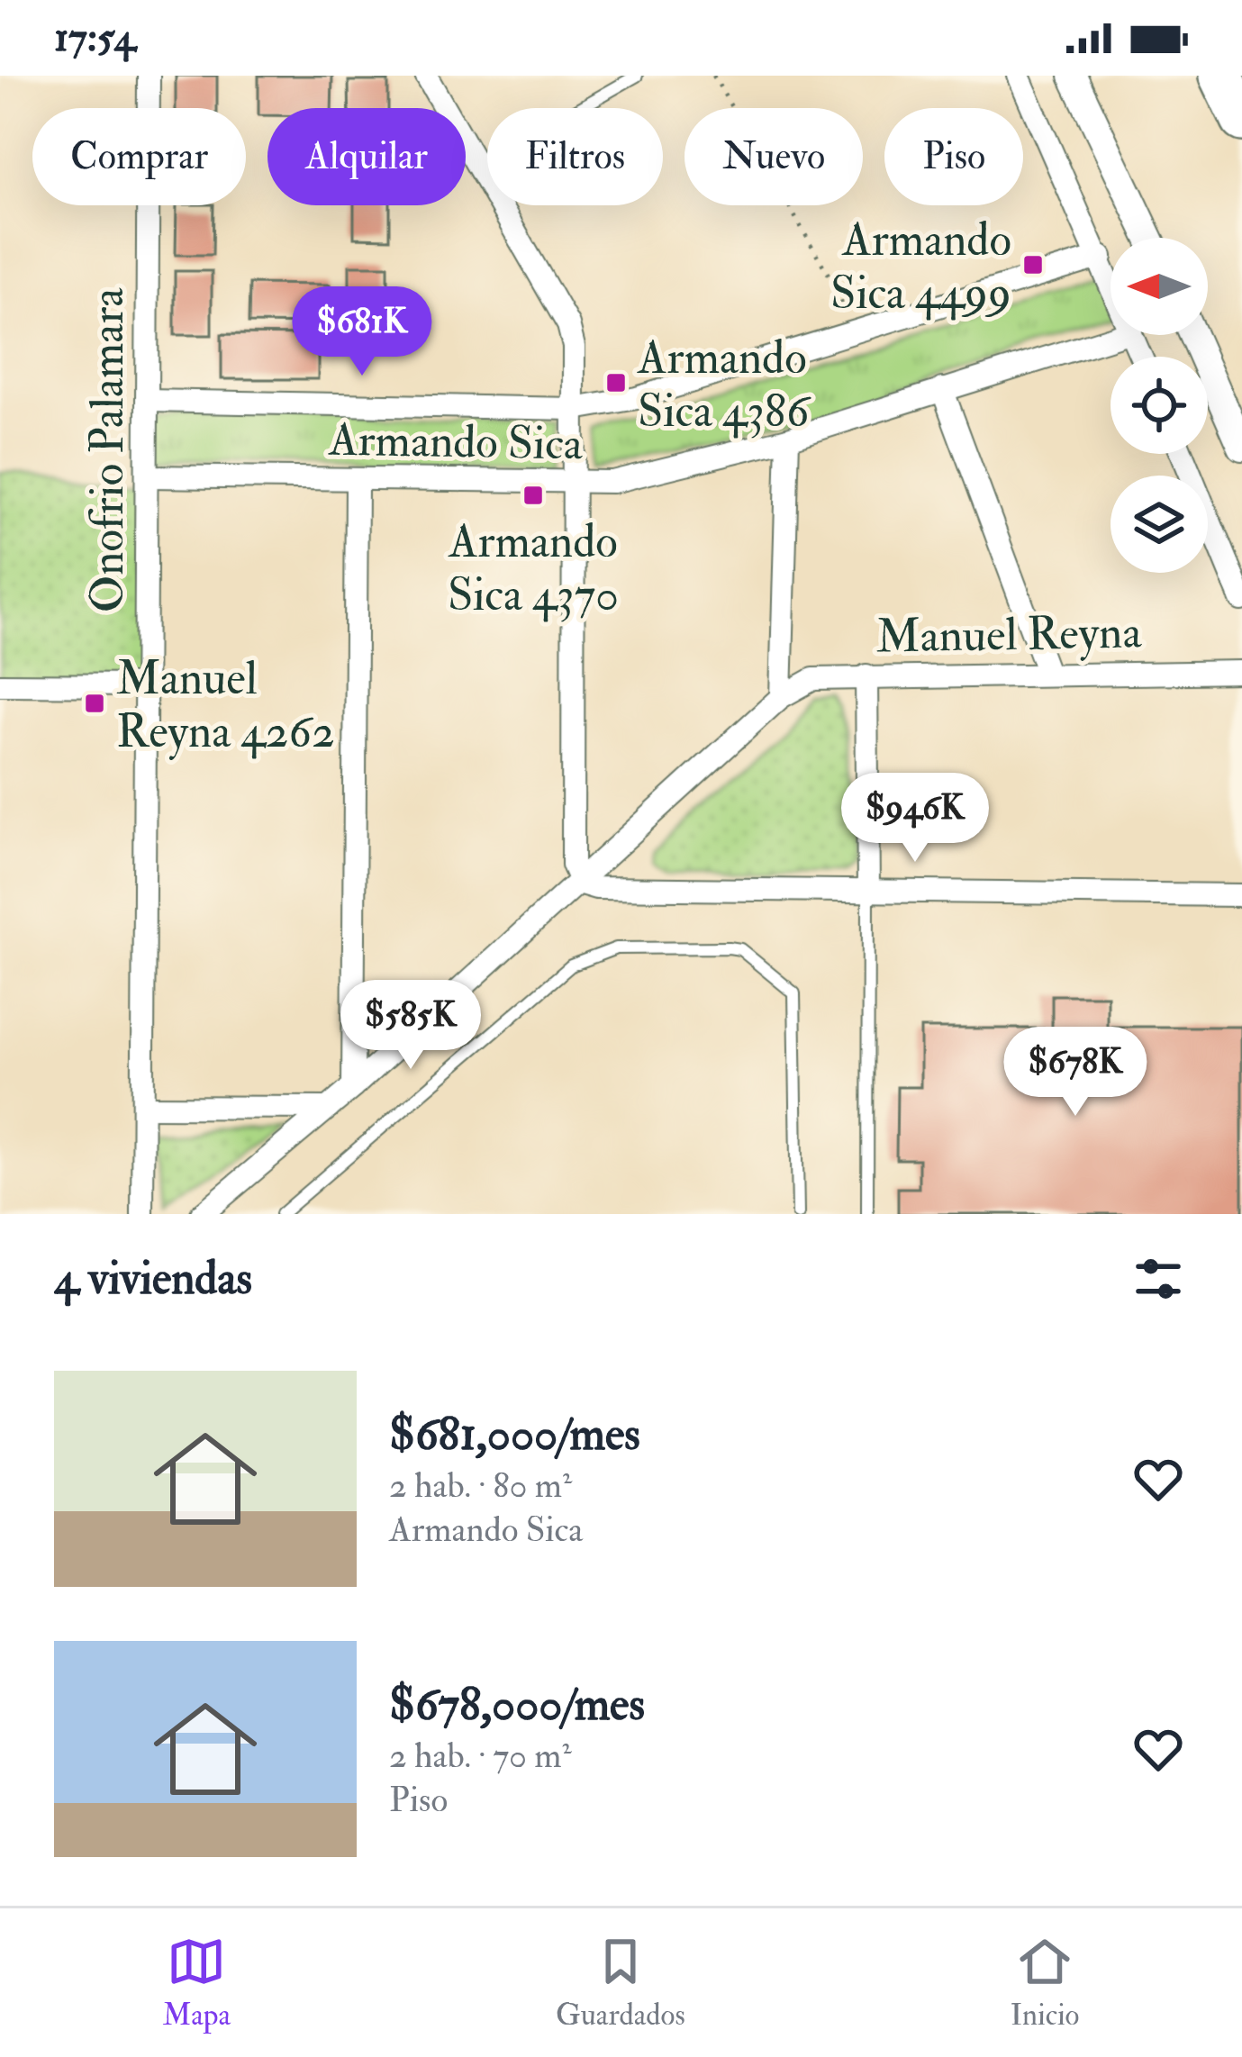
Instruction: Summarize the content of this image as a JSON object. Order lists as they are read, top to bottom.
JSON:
{
  "streets": {
    "street": ["Armando Sica", "Onofrio Palamara", "Manuel Reyna"]
  },
  "crossings": [
    ["Armando Sica", "Onofrio Palamara"]
  ],
  "places": {
    "transit": [
      "Armando Sica 4499",
      "Armando Sica 4386",
      "Armando Sica 4370",
      "Manuel Reyna 4262"
    ]
  },
  "north": "left",
  "page": {
    "status": "17:54",
    "chip": [
      "Comprar",
      "Alquilar",
      "Filtros",
      "Nuevo",
      "Piso"
    ],
    "price": [
      "$681K",
      "$946K",
      "$585K",
      "$678K"
    ],
    "heading": "4 viviendas",
    "list": [
      {
        "name": "$681,000/mes",
        "note": "2 hab. · 80 m² · Armando Sica"
      },
      {
        "name": "$678,000/mes",
        "note": "2 hab. · 70 m² · Piso"
      }
    ],
    "tabs": ["Mapa", "Guardados", "Inicio"]
  }
}
